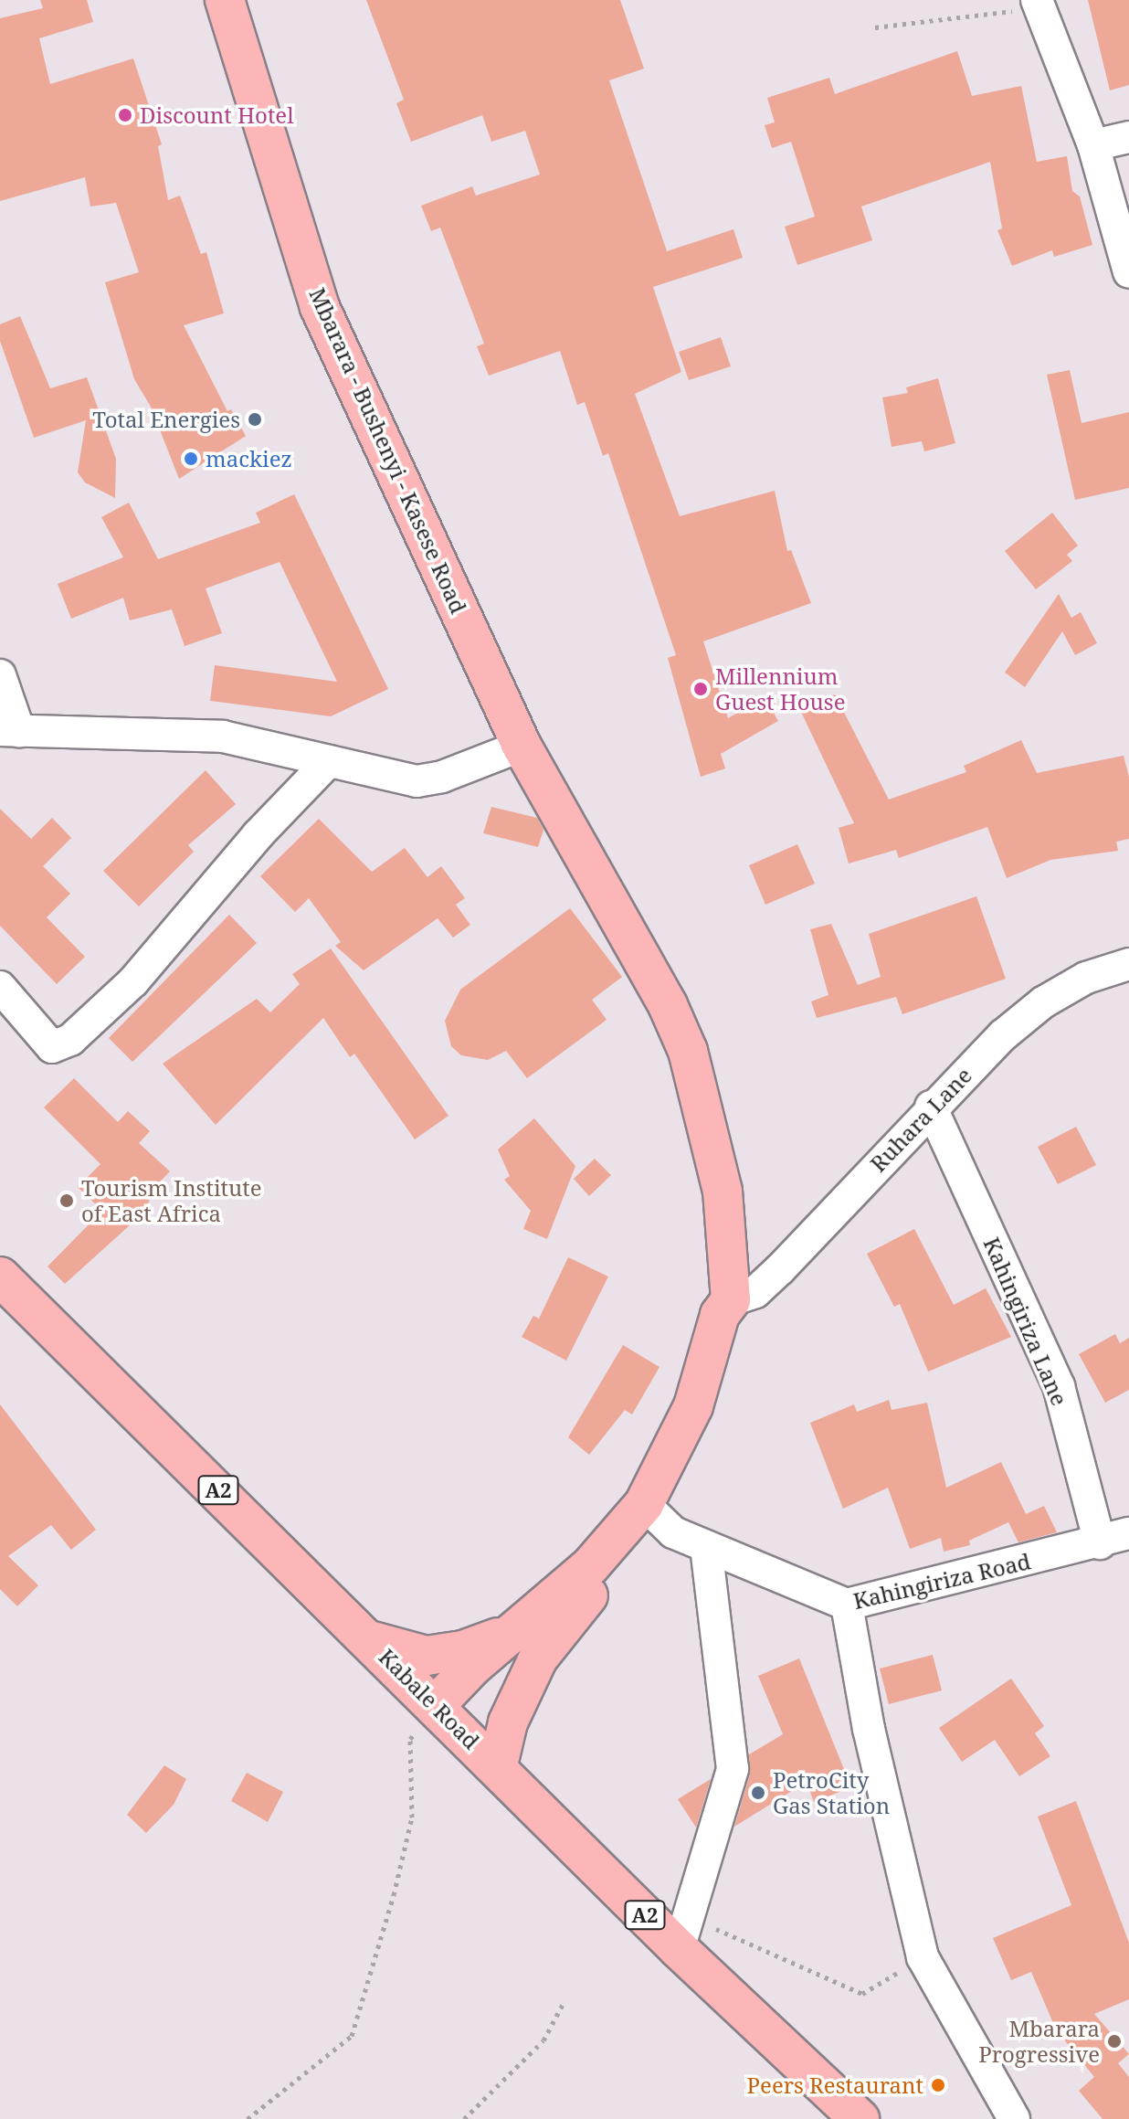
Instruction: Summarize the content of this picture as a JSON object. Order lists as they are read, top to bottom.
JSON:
{
  "streets": {
    "main road": ["Mbarara - Bushenyi - Kasese Road", "A2", "Kabale Road"],
    "street": ["Ruhara Lane", "Kahingiriza Lane", "Kahingiriza Road"]
  },
  "crossings": [
    ["Mbarara - Bushenyi - Kasese Road", "Ruhara Lane"],
    ["Ruhara Lane", "Kahingiriza Lane"],
    ["Kahingiriza Lane", "Kahingiriza Road"]
  ],
  "places": [
    "Discount Hotel",
    "Total Energies",
    "mackiez",
    "Millennium Guest House",
    "Tourism Institute of East Africa",
    "PetroCity Gas Station",
    "Mbarara Progressive",
    "Peers Restaurant"
  ]
}
